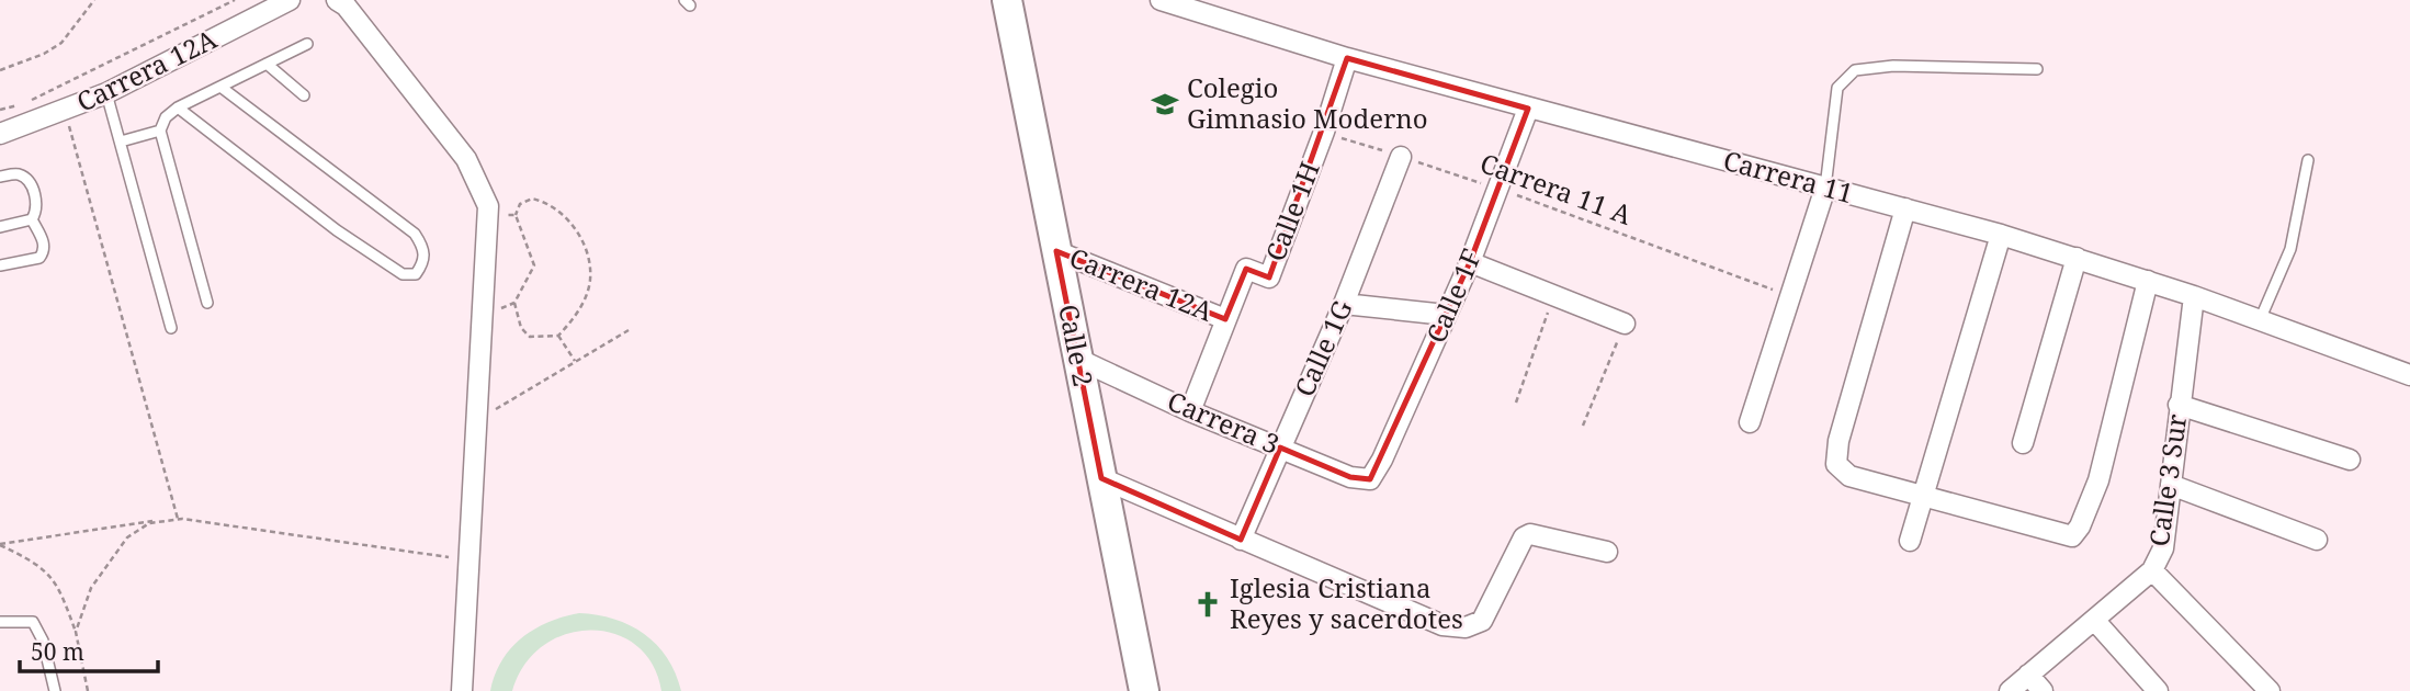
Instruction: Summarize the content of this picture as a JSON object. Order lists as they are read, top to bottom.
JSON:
{
  "streets": {
    "main road": ["Calle 2"],
    "street": [
      "Carrera 12A",
      "Carrera 11",
      "Calle 1H",
      "Calle 1F",
      "Calle 1G",
      "Carrera 3",
      "Calle 3 Sur"
    ],
    "path": ["Carrera 11 A"]
  },
  "crossings": [
    ["Carrera 12A", "Calle 1H"],
    ["Carrera 12A", "Calle 2"],
    ["Carrera 11", "Calle 1H"],
    ["Carrera 11", "Calle 1F"],
    ["Carrera 11", "Calle 3 Sur"],
    ["Carrera 11 A", "Calle 1H"],
    ["Carrera 11 A", "Calle 1F"],
    ["Carrera 11 A", "Calle 1G"],
    ["Calle 1H", "Carrera 3"],
    ["Calle 1F", "Carrera 3"],
    ["Calle 2", "Carrera 3"],
    ["Calle 1G", "Carrera 3"]
  ],
  "places": {
    "school or university": ["Colegio Gimnasio Moderno"],
    "church": ["Iglesia Cristiana Reyes y sacerdotes"]
  },
  "scale_bar": "50 m"
}
